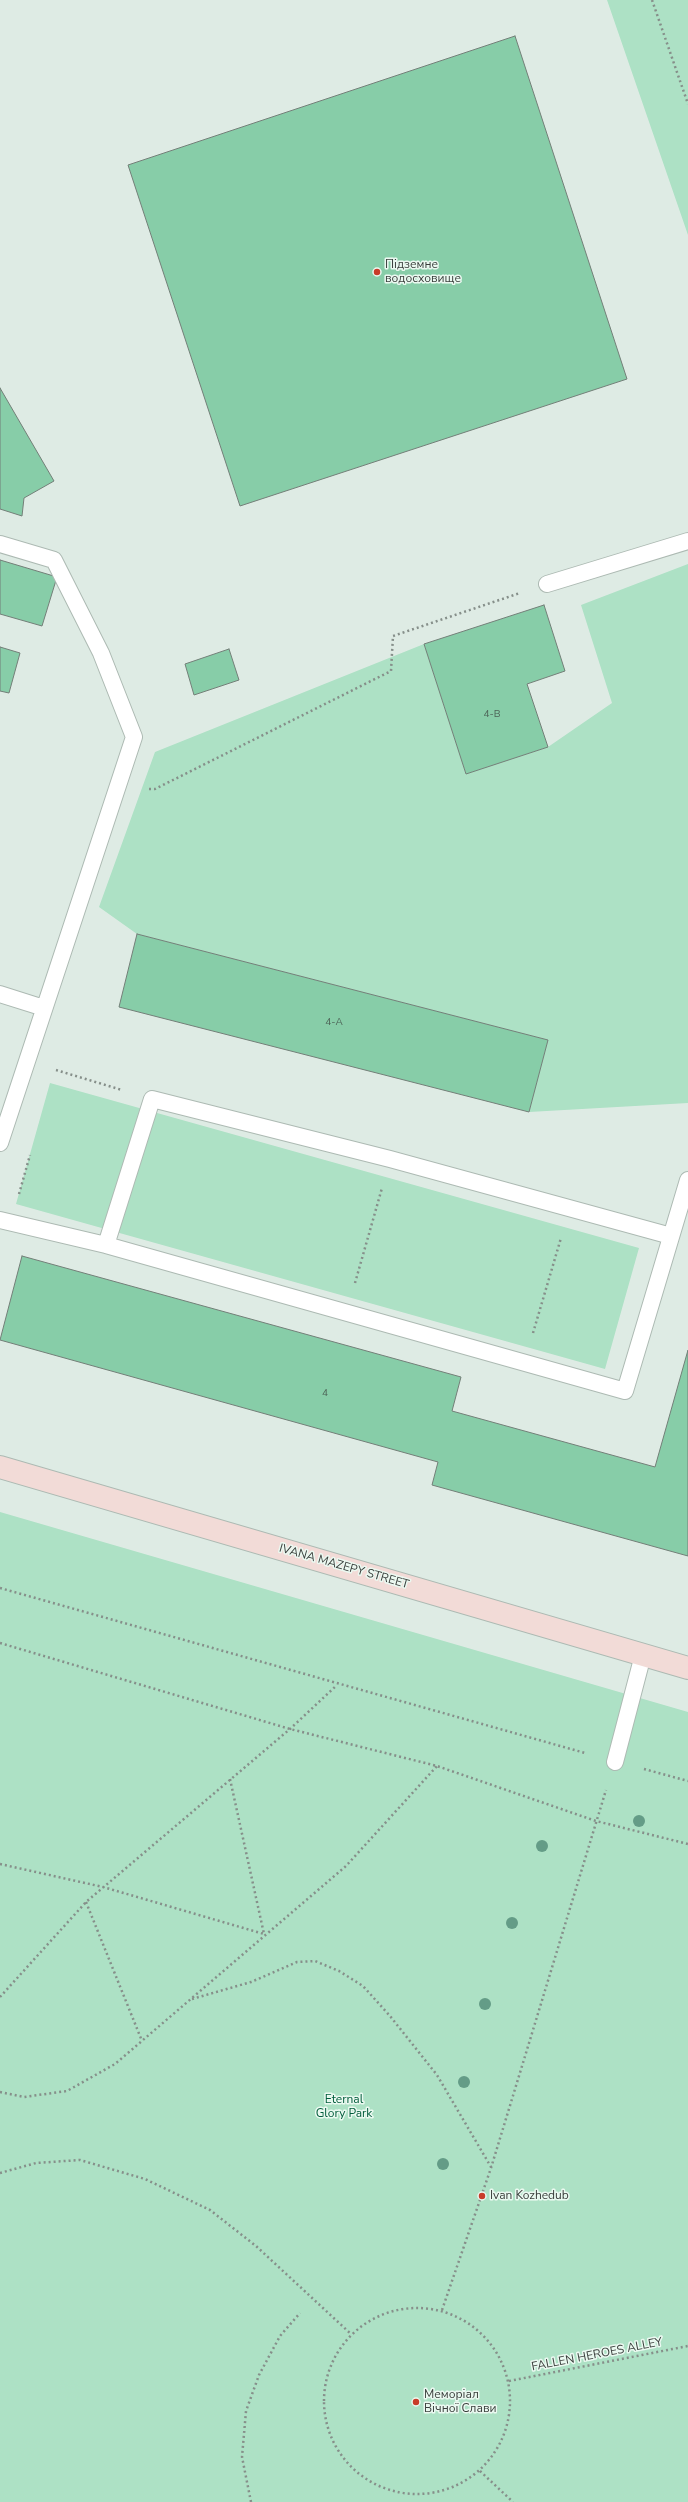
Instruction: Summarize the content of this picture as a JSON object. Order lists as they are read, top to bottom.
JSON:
{
  "streets": {
    "main road": ["IVANA MAZEPY STREET"],
    "path": ["FALLEN HEROES ALLEY"]
  },
  "parks": ["Eternal Glory Park"],
  "places": ["Підземне водосховище", "Ivan Kozhedub", "Меморіал Вічної Слави"],
  "house_numbers": ["4-В", "4-А", "4"]
}
